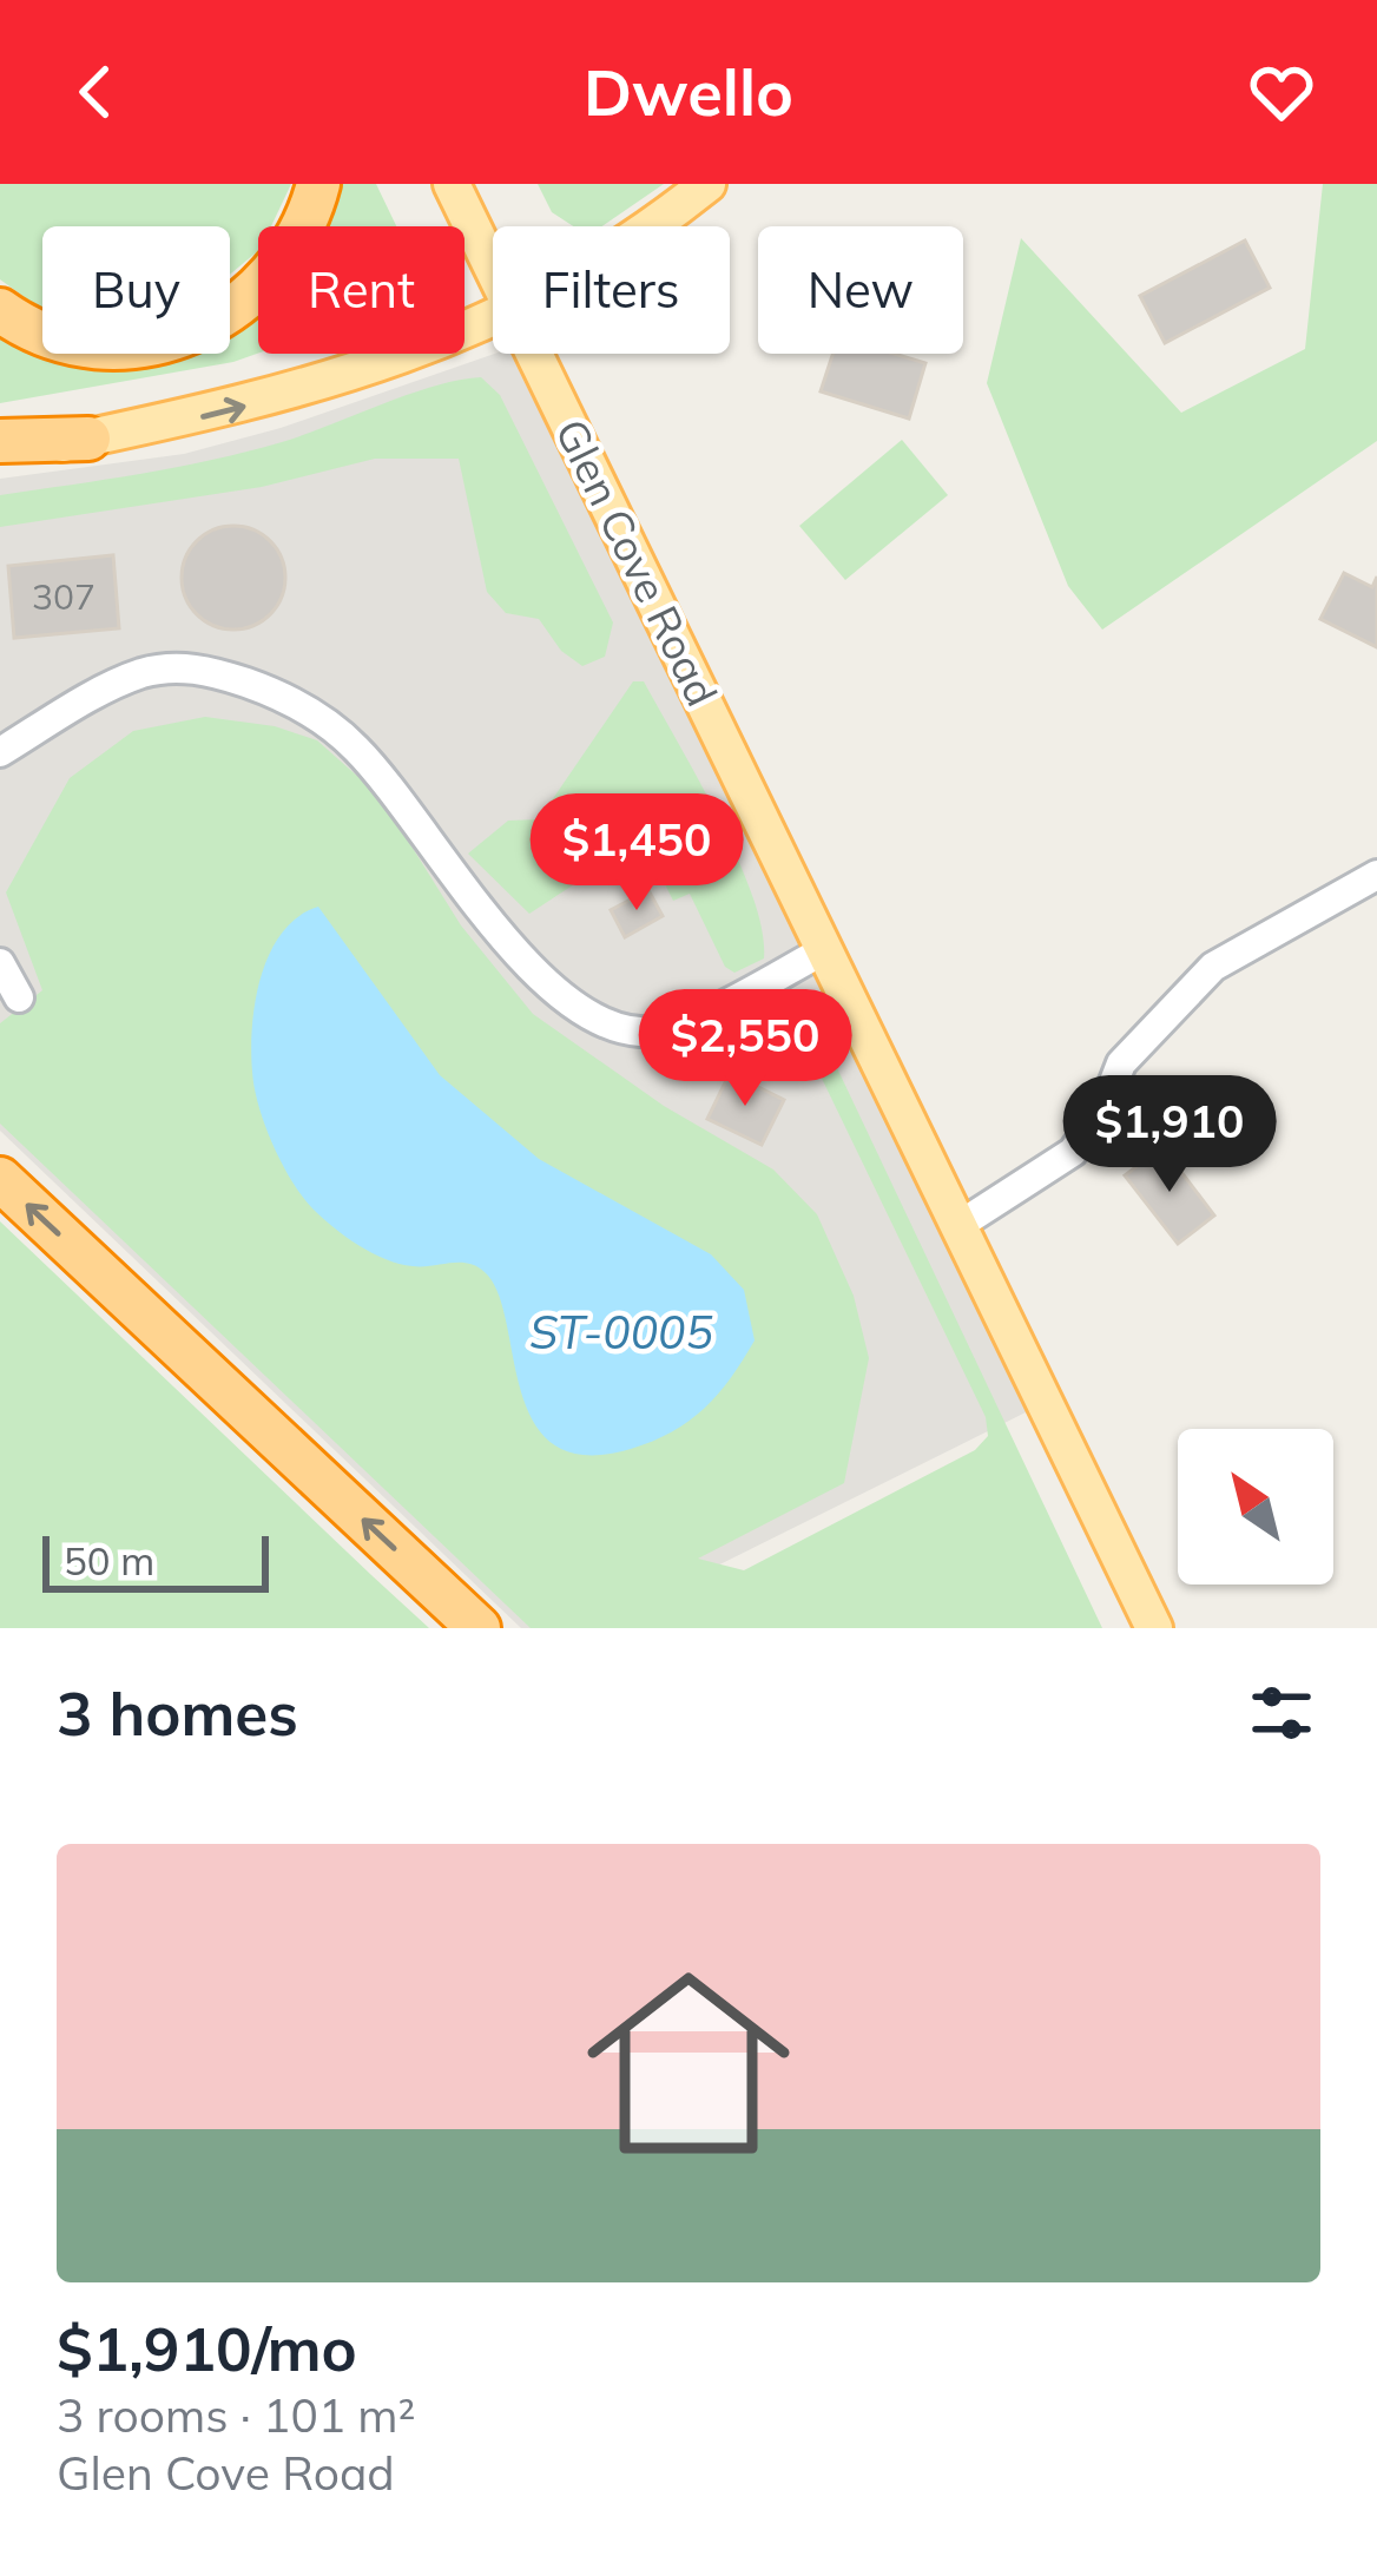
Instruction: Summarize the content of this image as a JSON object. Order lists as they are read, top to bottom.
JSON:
{
  "streets": {
    "main road": ["Glen Cove Road"]
  },
  "water": ["ST-0005"],
  "house_numbers": ["307"],
  "scale_bar": "50 m",
  "north": "top left",
  "page": {
    "header": "Dwello",
    "chip": [
      "Buy",
      "Rent",
      "Filters",
      "New"
    ],
    "price": ["$1,450", "$2,550", "$1,910"],
    "scale": "50 m",
    "heading": "3 homes",
    "list": [
      {
        "name": "$1,910/mo",
        "note": "3 rooms · 101 m² · Glen Cove Road"
      }
    ]
  }
}
